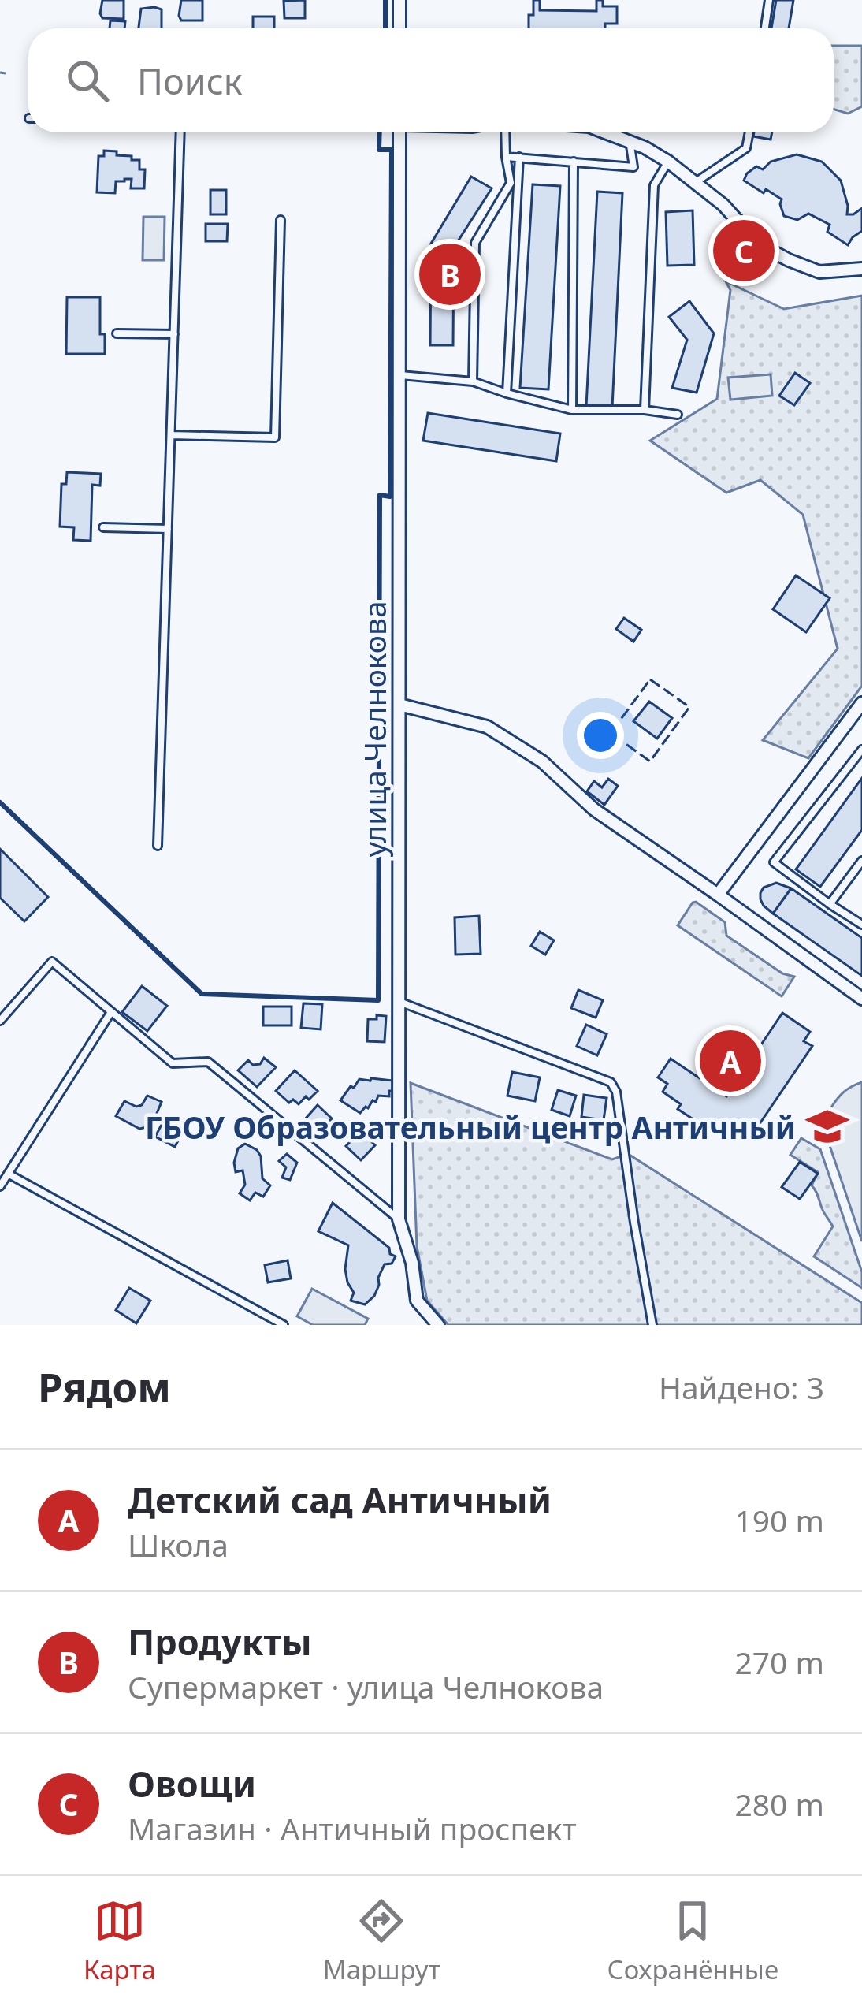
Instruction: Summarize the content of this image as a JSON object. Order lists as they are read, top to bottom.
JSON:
{
  "streets": {
    "street": ["улица Челнокова"]
  },
  "places": {
    "school or university": ["ГБОУ Образовательный центр Античный"]
  },
  "page": {
    "search": "Поиск",
    "pins": ["C", "B", "A"],
    "heading": ["Рядом", "Найдено: 3"],
    "list": [
      {
        "mark": "A",
        "name": "Детский сад Античный",
        "note": "Школа",
        "value": "190 m"
      },
      {
        "mark": "B",
        "name": "Продукты",
        "note": "Супермаркет · улица Челнокова",
        "value": "270 m"
      },
      {
        "mark": "C",
        "name": "Овощи",
        "note": "Магазин · Античный проспект",
        "value": "280 m"
      }
    ],
    "nav": ["Карта", "Маршрут", "Сохранённые"]
  }
}
